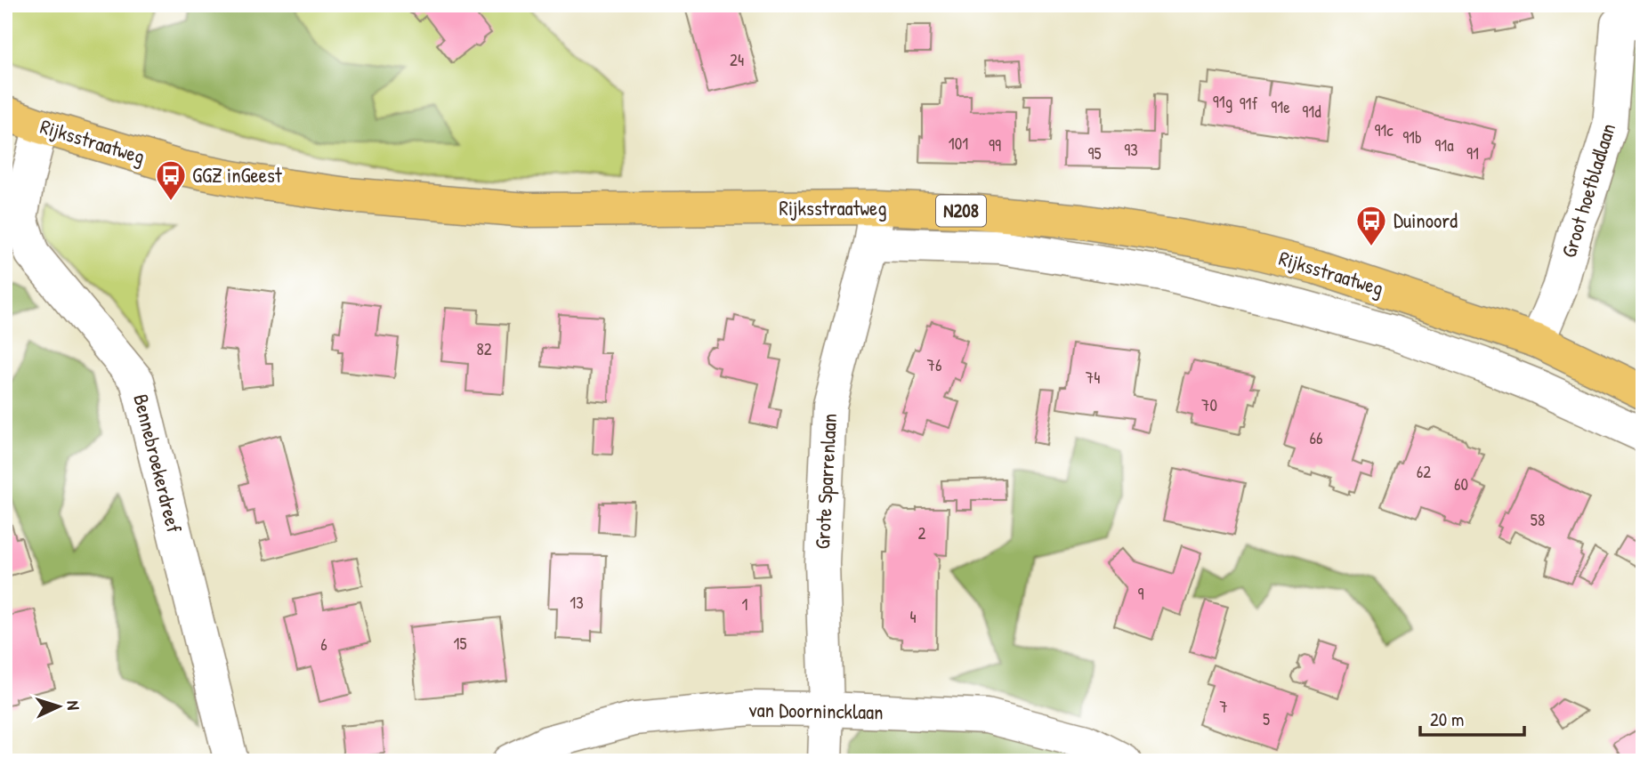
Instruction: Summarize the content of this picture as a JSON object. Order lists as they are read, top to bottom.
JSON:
{
  "streets": {
    "main road": ["Rijksstraatweg", "N208"],
    "street": [
      "Groot hoefbladlaan",
      "Bennebroekerdreef",
      "Grote Sparrenlaan",
      "van Doornincklaan"
    ]
  },
  "crossings": [
    ["Rijksstraatweg", "Groot hoefbladlaan"],
    ["Rijksstraatweg", "Bennebroekerdreef"],
    ["Rijksstraatweg", "Grote Sparrenlaan"],
    ["Grote Sparrenlaan", "van Doornincklaan"]
  ],
  "places": {
    "bus stop": ["GGZ inGeest", "Duinoord"]
  },
  "house_numbers": [
    "24",
    "91g",
    "91f",
    "91e",
    "91d",
    "91c",
    "91b",
    "101",
    "99",
    "91a",
    "93",
    "95",
    "91",
    "82",
    "76",
    "74",
    "70",
    "66",
    "62",
    "60",
    "58",
    "2",
    "9",
    "13",
    "1",
    "4",
    "15",
    "6",
    "7",
    "5"
  ],
  "scale_bar": "20 m",
  "north": "right"
}
